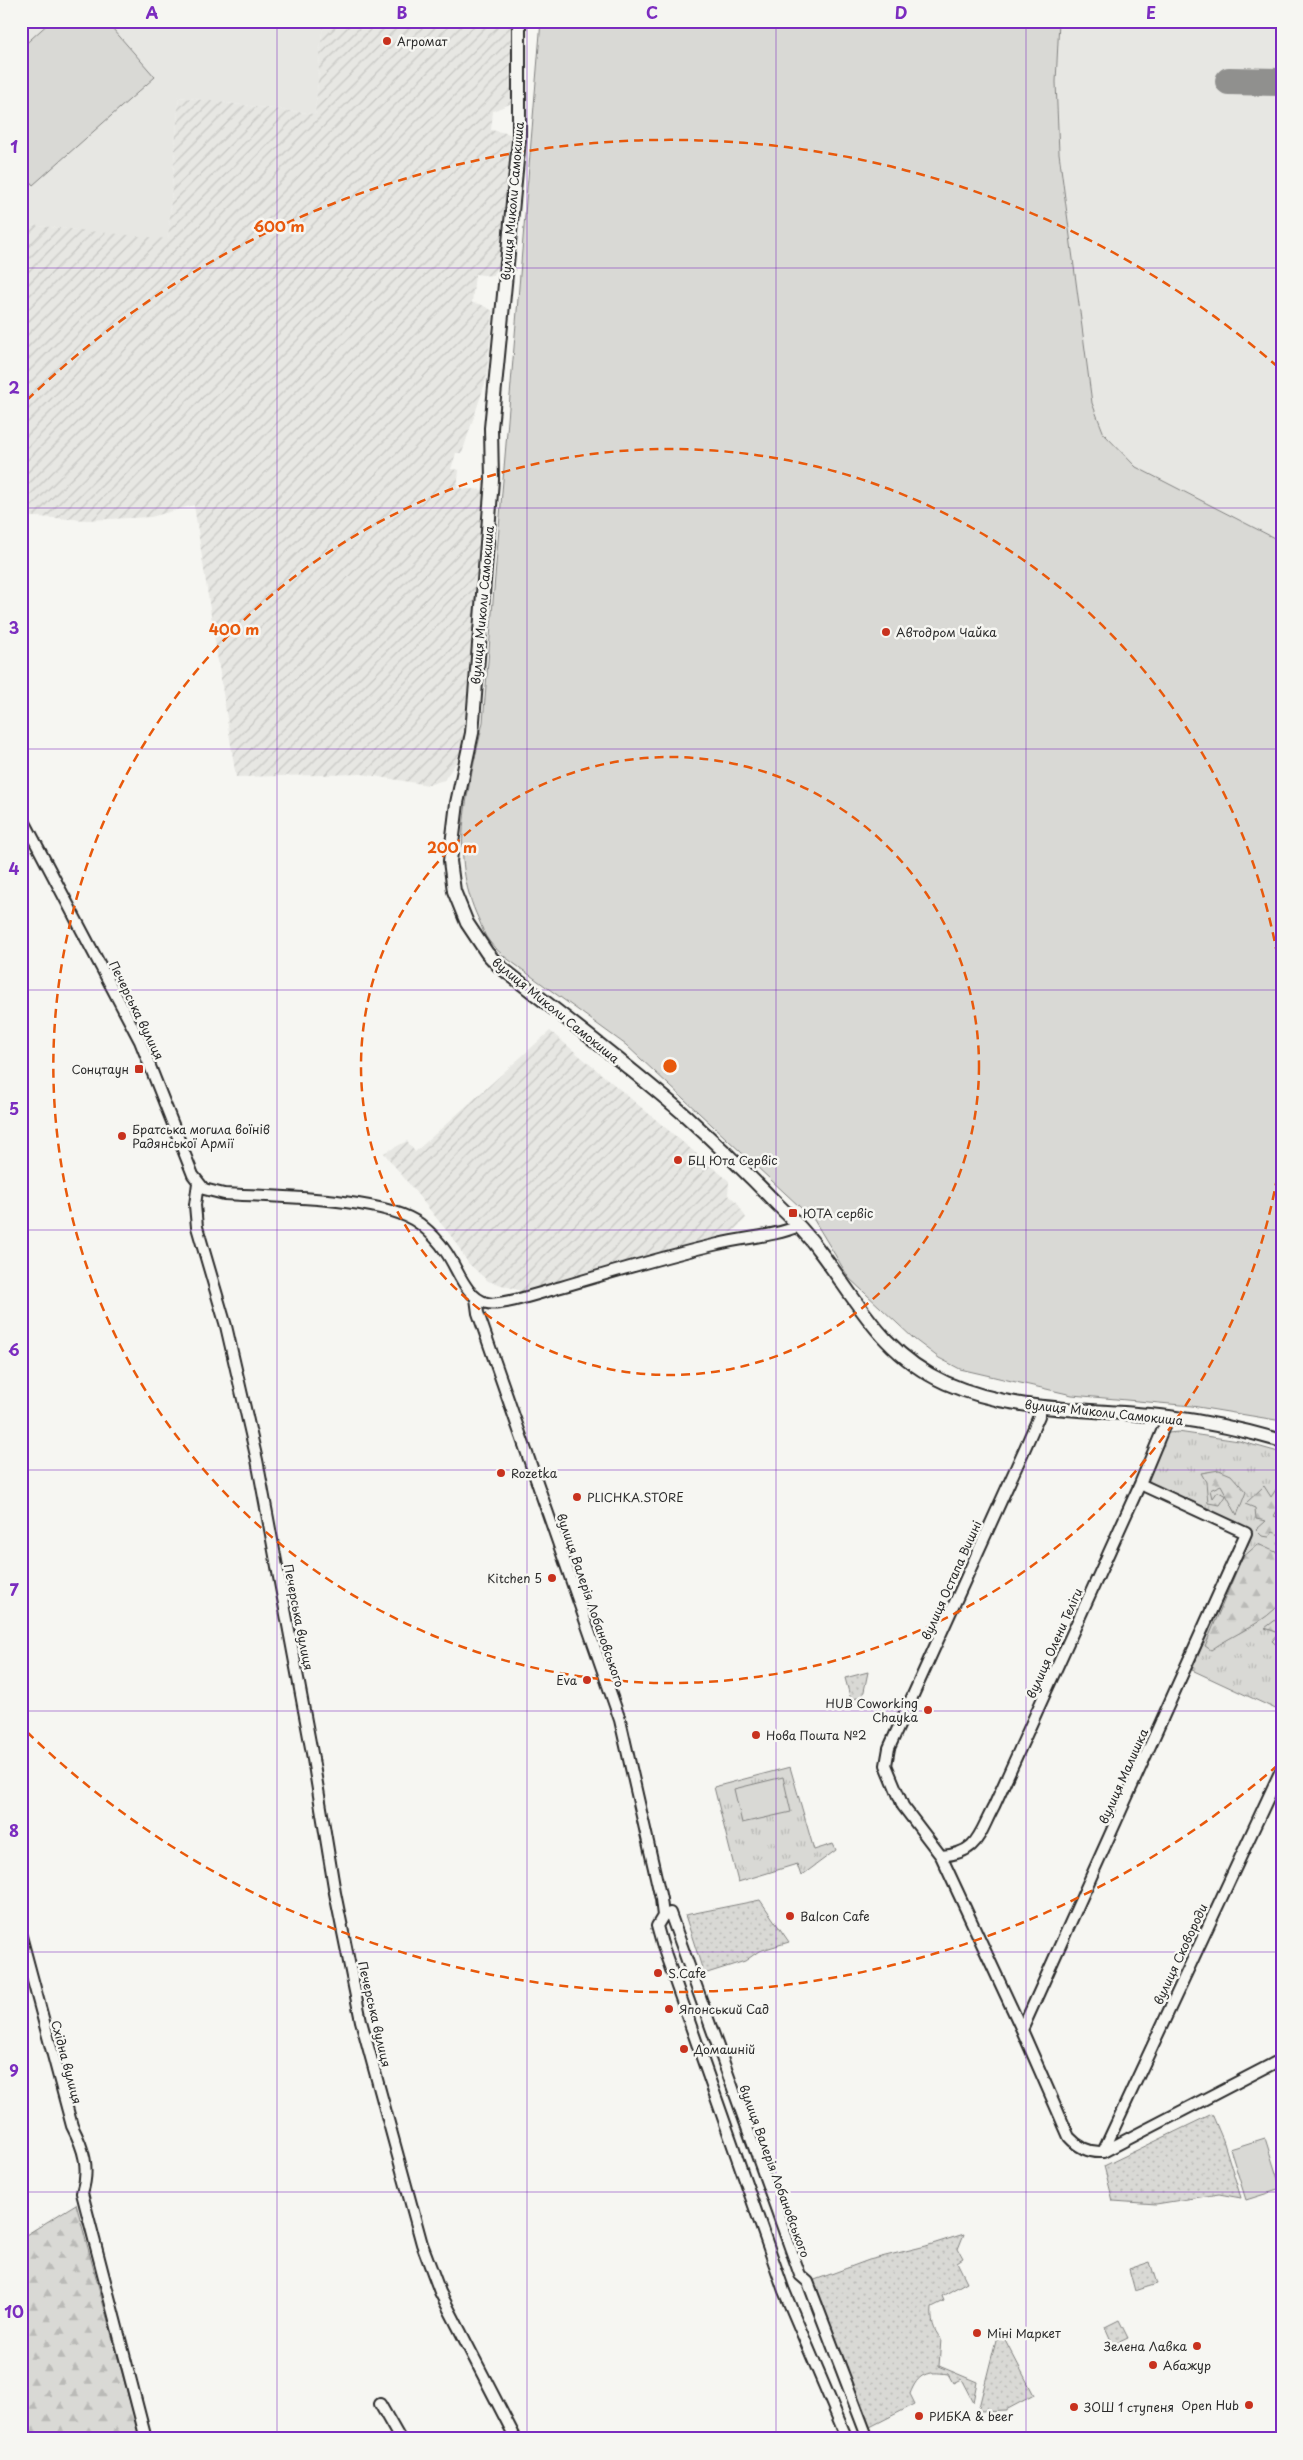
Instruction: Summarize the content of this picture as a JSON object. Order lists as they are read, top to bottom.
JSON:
{
  "streets": {
    "street": [
      "вулиця Миколи Самокиша",
      "Печерська вулиця",
      "вулиця Остапа Вишні",
      "вулиця Валерія Лобановського",
      "вулиця Олени Теліги",
      "вулиця Малишка",
      "вулиця Сковороди",
      "Східна вулиця"
    ]
  },
  "crossings": [
    ["вулиця Миколи Самокиша", "вулиця Остапа Вишні"],
    ["вулиця Миколи Самокиша", "вулиця Олени Теліги"],
    ["Печерська вулиця", "вулиця Валерія Лобановського"],
    ["вулиця Остапа Вишні", "вулиця Олени Теліги"],
    ["вулиця Олени Теліги", "вулиця Малишка"]
  ],
  "places": {
    "other": [
      "Агромат",
      "Автодром Чайка",
      "Братська могила воїнів Радянської Армії",
      "БЦ Юта Сервіс",
      "Rozetka",
      "PLICHKA.STORE",
      "Kitchen 5",
      "Eva",
      "HUB Coworking Chayka",
      "Нова Пошта №2",
      "Balcon Cafe",
      "S.Cafe",
      "Японський Сад",
      "Домашній",
      "Міні Маркет",
      "Зелена Лавка",
      "Абажур",
      "Open Hub",
      "ЗОШ 1 ступеня",
      "РИБКА & beer"
    ],
    "transit": ["Сонцтаун", "ЮТА сервіс"]
  },
  "grid": {
    "columns": [
      "A",
      "B",
      "C",
      "D",
      "E"
    ],
    "rows": [
      "1",
      "2",
      "3",
      "4",
      "5",
      "6",
      "7",
      "8",
      "9",
      "10"
    ]
  },
  "rings": ["600 m", "400 m", "200 m"]
}
